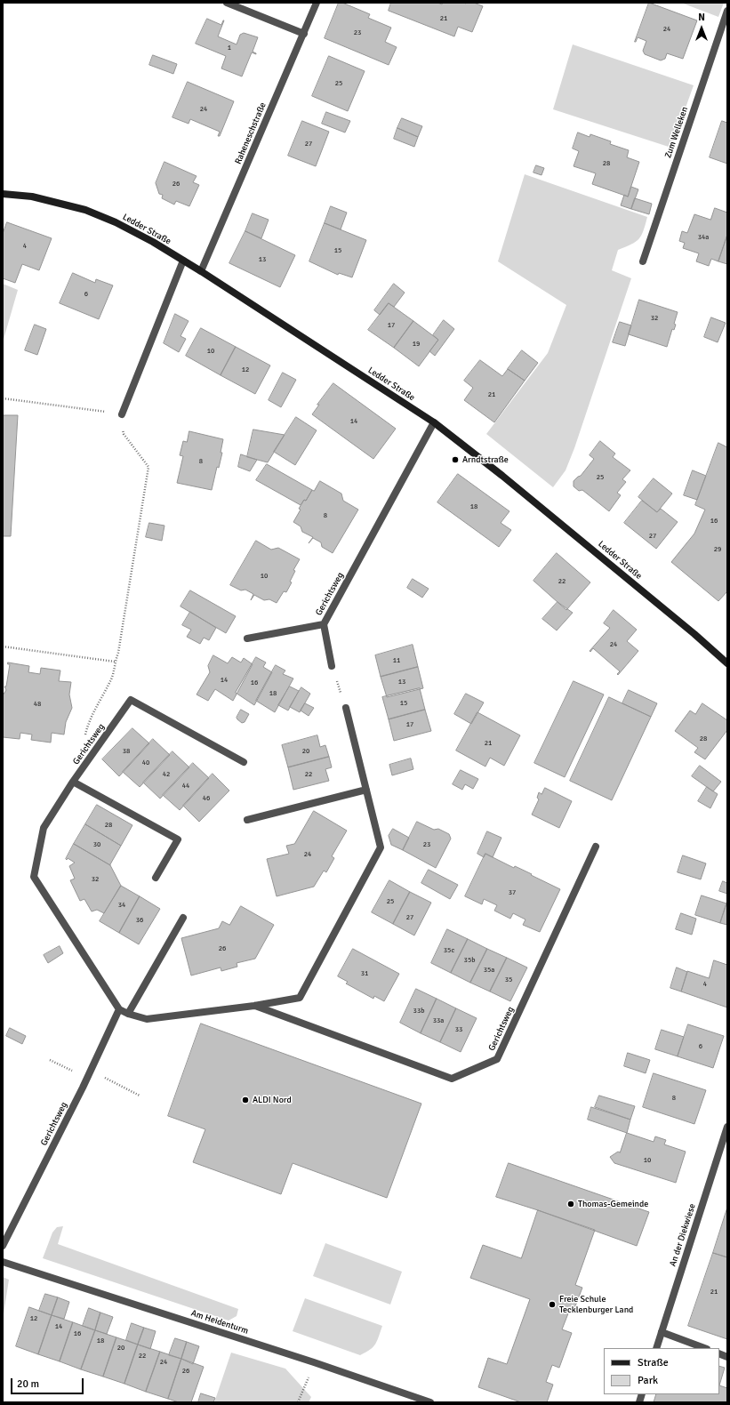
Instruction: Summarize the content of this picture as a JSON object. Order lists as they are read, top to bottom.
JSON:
{
  "streets": {
    "main road": ["Ledder Straße"],
    "street": [
      "Zum Welleken",
      "Raheneschstraße",
      "Gerichtsweg",
      "An der Diekwiese",
      "Am Heidenturm"
    ]
  },
  "crossings": [
    ["Raheneschstraße", "Ledder Straße"],
    ["Ledder Straße", "Gerichtsweg"]
  ],
  "places": [
    "Arndtstraße",
    "ALDI Nord",
    "Thomas-Gemeinde",
    "Freie Schule Tecklenburger Land"
  ],
  "house_numbers": [
    "21",
    "24",
    "23",
    "1",
    "25",
    "24",
    "27",
    "28",
    "26",
    "34a",
    "4",
    "15",
    "13",
    "6",
    "32",
    "17",
    "19",
    "10",
    "12",
    "21",
    "14",
    "8",
    "25",
    "18",
    "8",
    "16",
    "27",
    "29",
    "10",
    "22",
    "24",
    "11",
    "14",
    "13",
    "16",
    "18",
    "15",
    "48",
    "17",
    "28",
    "21",
    "38",
    "20",
    "40",
    "42",
    "22",
    "44",
    "46",
    "28",
    "30",
    "23",
    "24",
    "32",
    "37",
    "25",
    "34",
    "27",
    "36",
    "26",
    "35c",
    "35b",
    "35a",
    "31",
    "35",
    "4",
    "33b",
    "33a",
    "33",
    "6",
    "8",
    "10",
    "21",
    "12",
    "14",
    "16",
    "18",
    "20",
    "22",
    "24",
    "26"
  ],
  "legend": ["Straße", "Park"],
  "scale_bar": "20 m",
  "north": "top"
}
